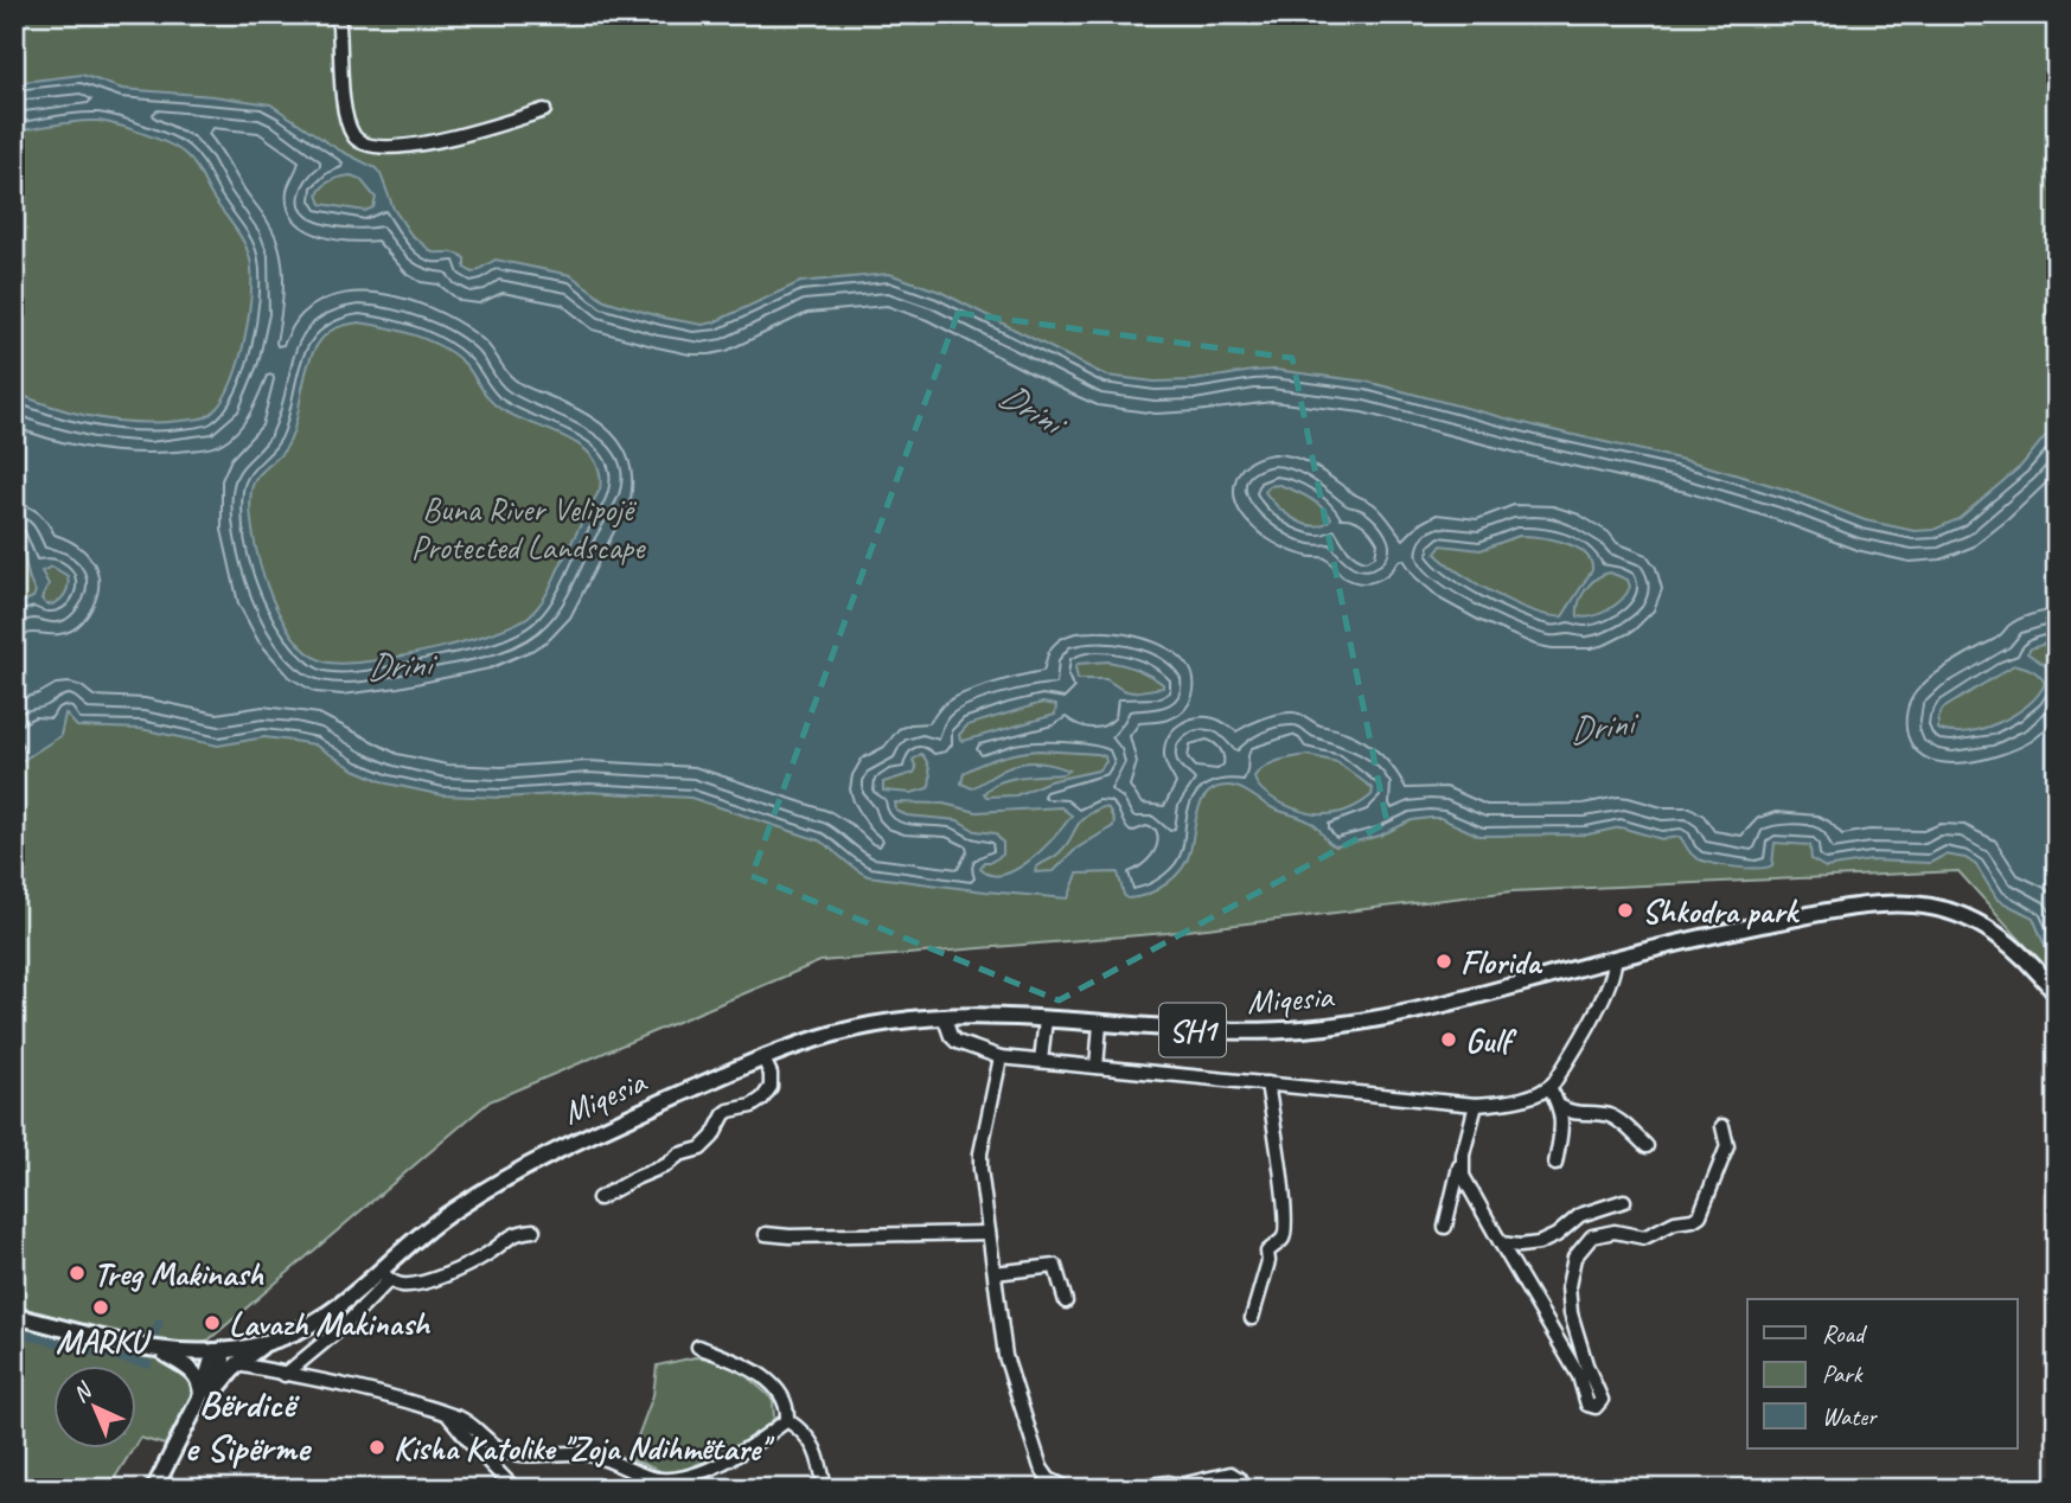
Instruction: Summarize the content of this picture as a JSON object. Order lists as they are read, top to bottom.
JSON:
{
  "streets": {
    "main road": ["Miqesia", "SH1"]
  },
  "crossings": [
    ["Miqesia", "SH1"]
  ],
  "districts": ["Bërdicë e Sipërme"],
  "water": ["Drini"],
  "parks": ["Buna River Velipojë Protected Landscape"],
  "places": [
    "Shkodra park",
    "Florida",
    "Gulf",
    "Treg Makinash",
    "MARKU",
    "Lavazh Makinash",
    "Kisha Katolike \"Zoja Ndihmëtare\""
  ],
  "legend": ["Road", "Park", "Water"],
  "north": "top left"
}
